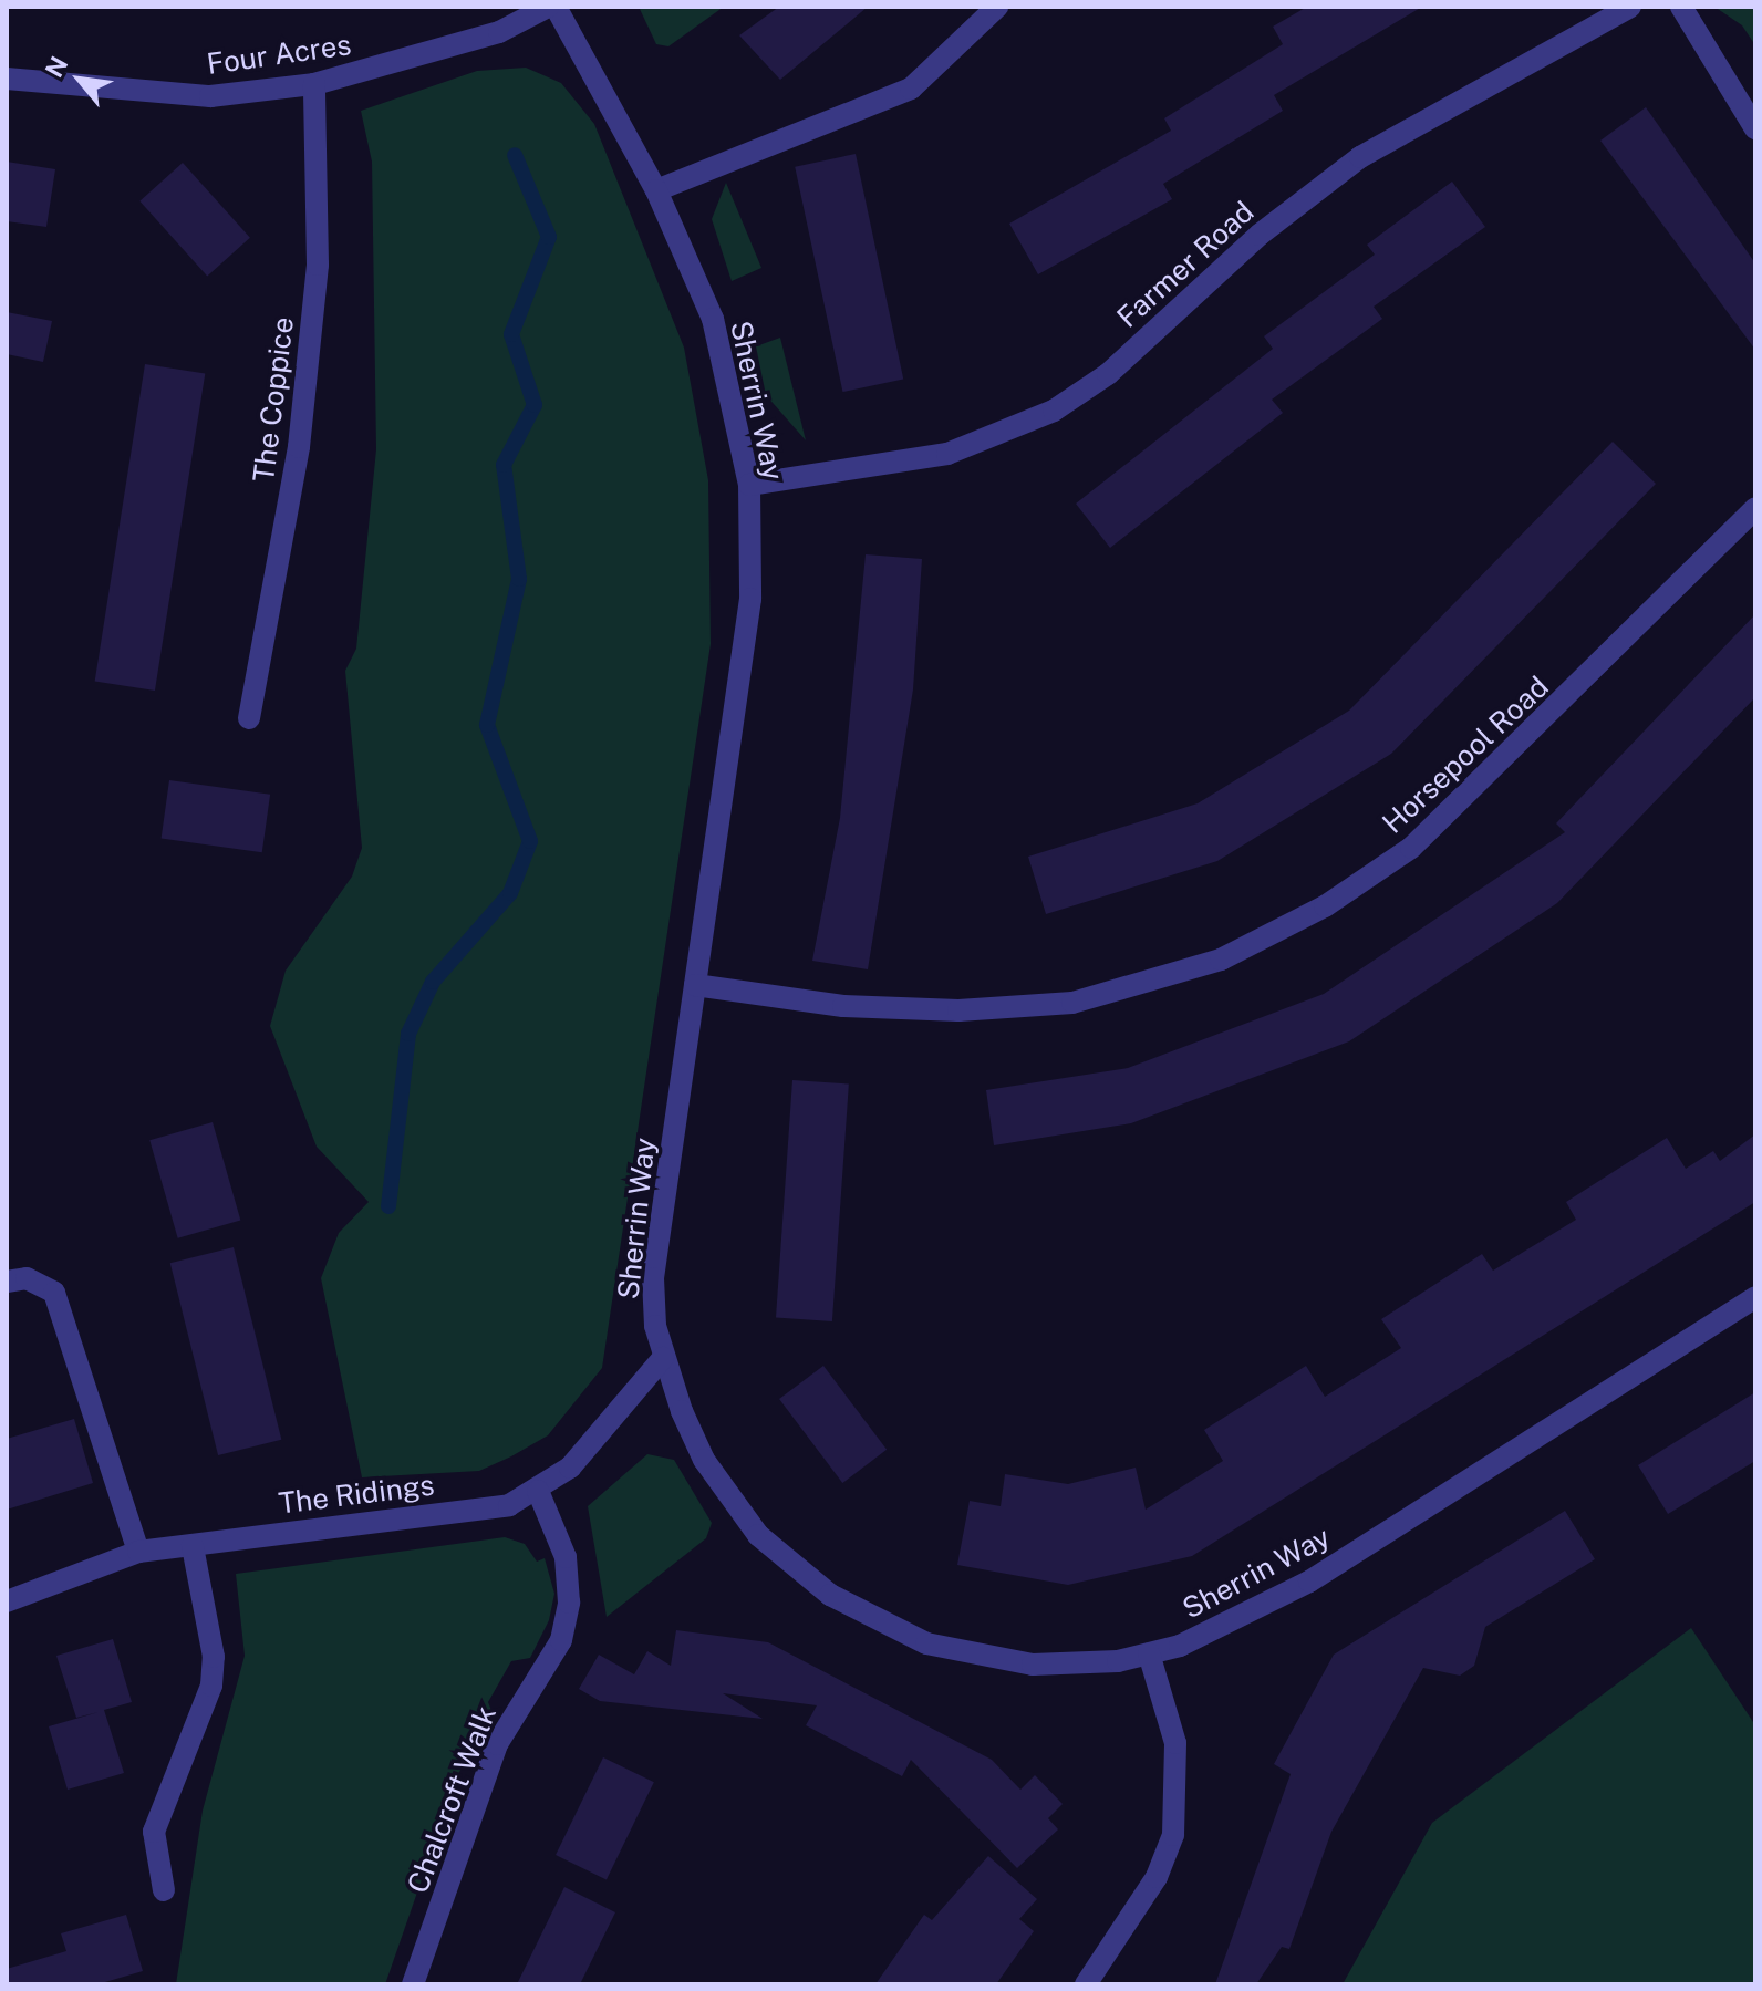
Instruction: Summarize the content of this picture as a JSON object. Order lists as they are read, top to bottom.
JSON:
{
  "streets": {
    "street": [
      "Four Acres",
      "Farmer Road",
      "The Coppice",
      "Sherrin Way",
      "Horsepool Road",
      "The Ridings",
      "Chalcroft Walk"
    ]
  },
  "crossings": [
    ["Four Acres", "The Coppice"],
    ["Farmer Road", "Sherrin Way"],
    ["Sherrin Way", "Horsepool Road"],
    ["Sherrin Way", "The Ridings"],
    ["The Ridings", "Chalcroft Walk"]
  ],
  "north": "top left"
}
